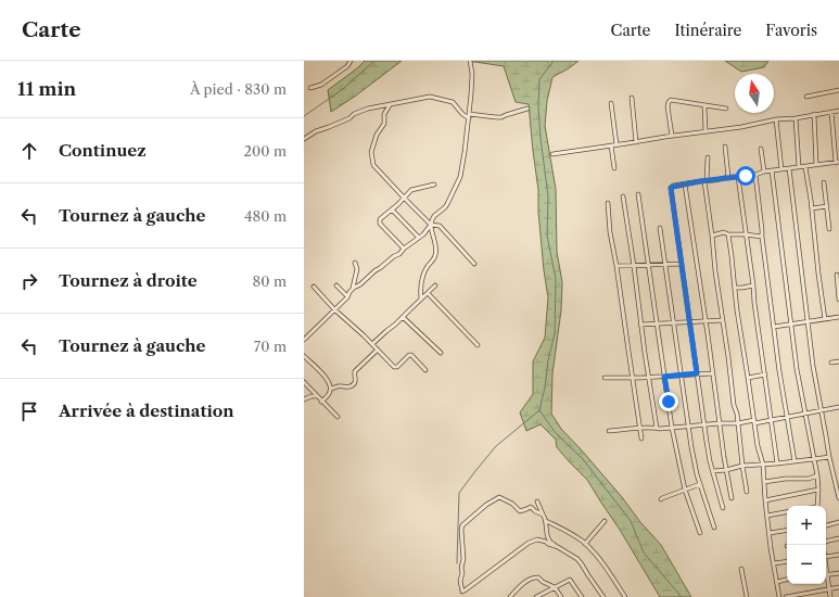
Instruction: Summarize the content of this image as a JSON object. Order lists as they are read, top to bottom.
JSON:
{
  "north": "top",
  "page": {
    "header": "Carte",
    "nav": ["Carte", "Itinéraire", "Favoris"],
    "heading": ["11 min", "À pied · 830 m"],
    "list": [
      ["Continuez", "200 m"],
      ["Tournez à gauche", "480 m"],
      ["Tournez à droite", "80 m"],
      ["Tournez à gauche", "70 m"],
      "Arrivée à destination"
    ],
    "map_buttons": ["+", "−"]
  }
}
